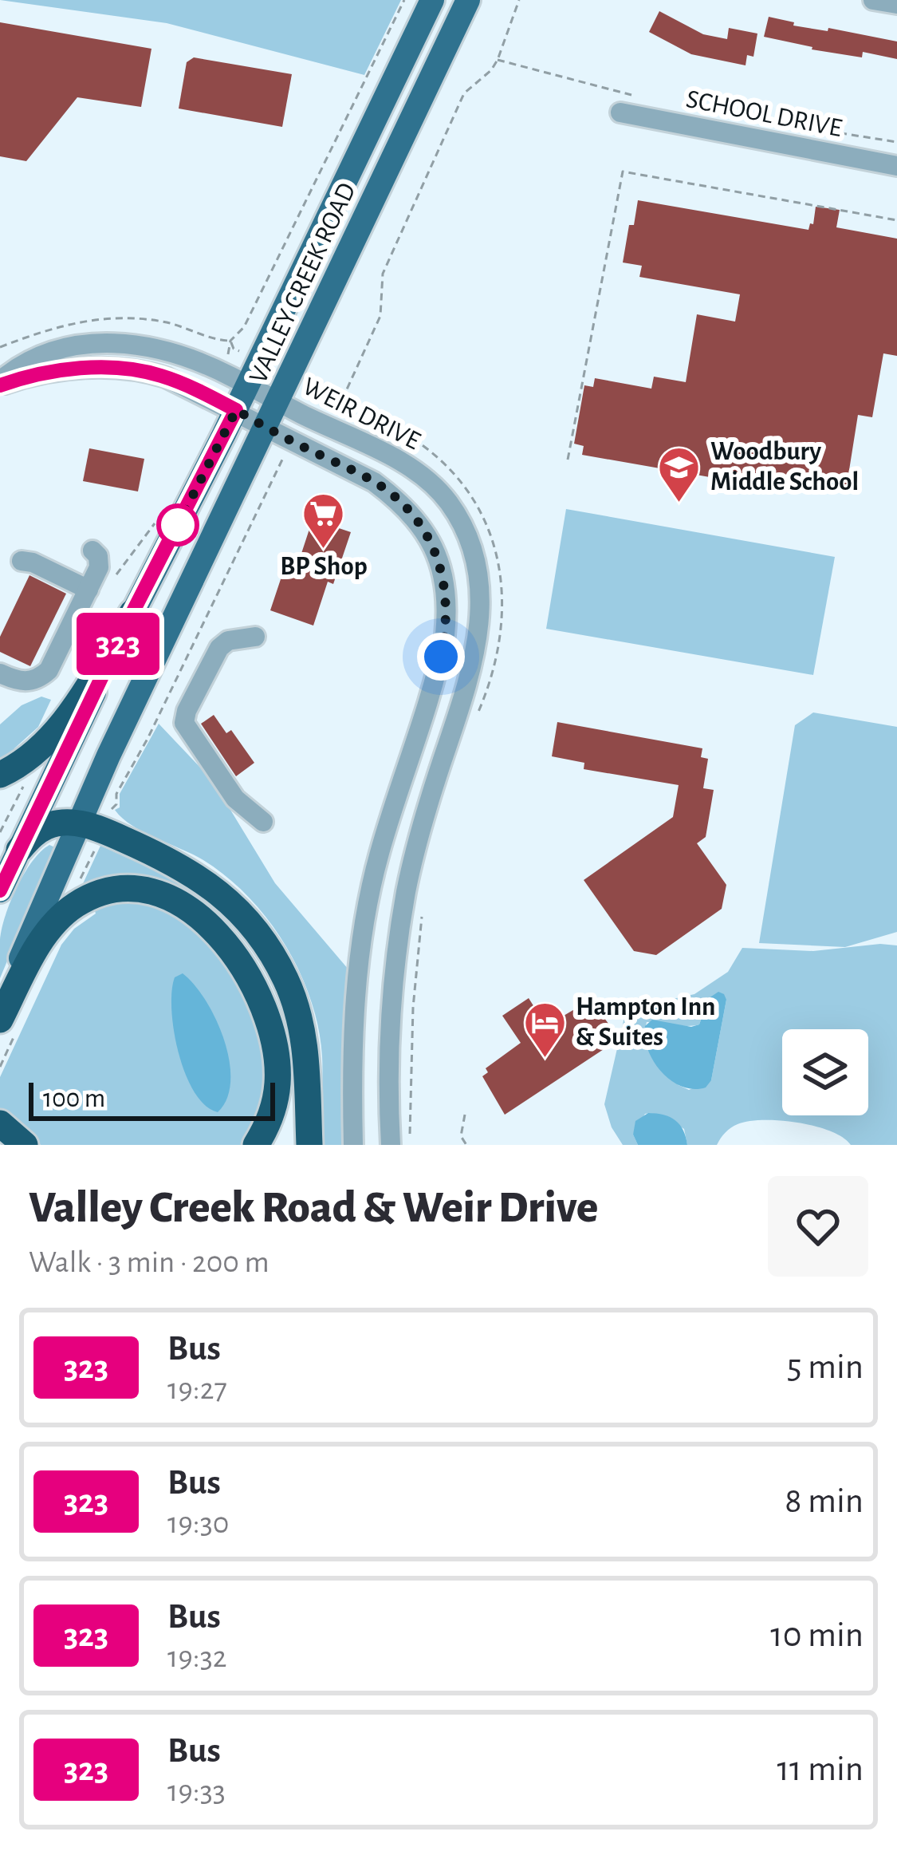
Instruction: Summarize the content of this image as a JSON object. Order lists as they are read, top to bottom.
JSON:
{
  "streets": {
    "main road": ["VALLEY CREEK ROAD"],
    "street": ["SCHOOL DRIVE", "WEIR DRIVE"]
  },
  "crossings": [
    ["VALLEY CREEK ROAD", "WEIR DRIVE"]
  ],
  "places": {
    "school or university": ["Woodbury Middle School"],
    "supermarket": ["BP Shop"],
    "hotel": ["Hampton Inn & Suites"]
  },
  "lines": ["bus line 323"],
  "scale_bar": "100 m",
  "page": {
    "on_map": "323",
    "scale": "100 m",
    "heading": ["Valley Creek Road & Weir Drive", "Walk · 3 min · 200 m"],
    "list": [
      {
        "mark": "323",
        "name": "Bus",
        "note": "19:27",
        "value": "5 min"
      },
      {
        "mark": "323",
        "name": "Bus",
        "note": "19:30",
        "value": "8 min"
      },
      {
        "mark": "323",
        "name": "Bus",
        "note": "19:32",
        "value": "10 min"
      },
      {
        "mark": "323",
        "name": "Bus",
        "note": "19:33",
        "value": "11 min"
      }
    ]
  }
}
